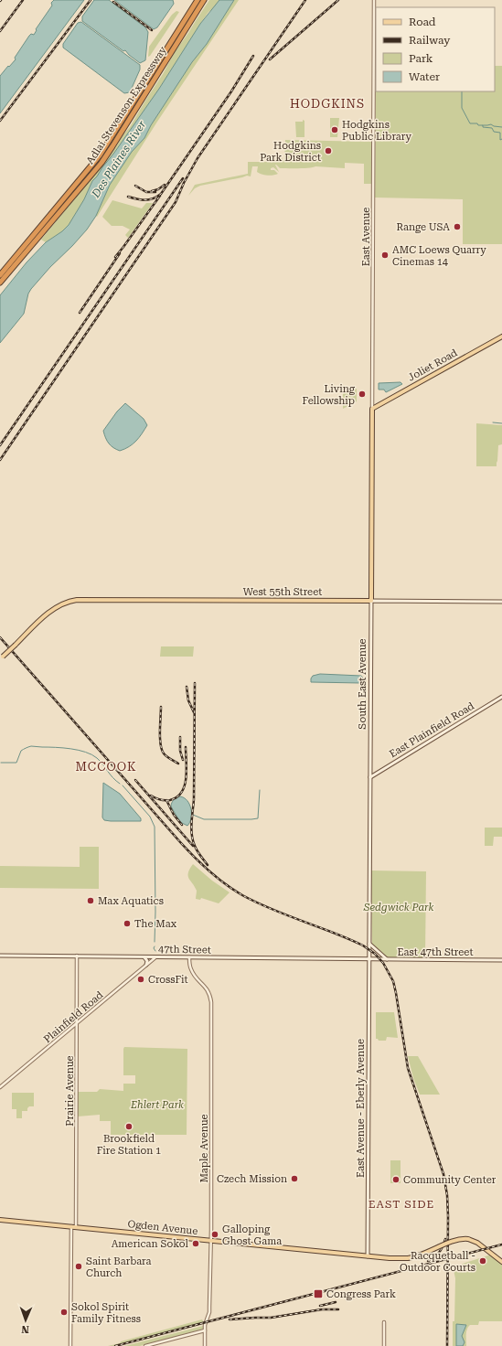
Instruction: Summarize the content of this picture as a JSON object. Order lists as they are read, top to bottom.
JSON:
{
  "streets": {
    "highway": ["Adlai Stevenson Expressway"],
    "main road": [
      "Joliet Road",
      "West 55th Street",
      "South East Avenue",
      "East Plainfield Road",
      "47th Street",
      "East 47th Street",
      "East Avenue - Eberly Avenue",
      "Ogden Avenue"
    ],
    "street": [
      "East Avenue",
      "Plainfield Road",
      "Prairie Avenue",
      "Maple Avenue"
    ]
  },
  "crossings": [
    ["East Avenue", "Joliet Road"],
    ["East Avenue", "South East Avenue"],
    ["Joliet Road", "South East Avenue"],
    ["West 55th Street", "South East Avenue"],
    ["South East Avenue", "East Plainfield Road"],
    ["South East Avenue", "47th Street"],
    ["South East Avenue", "East 47th Street"],
    ["South East Avenue", "East Avenue - Eberly Avenue"],
    ["47th Street", "East 47th Street"],
    ["47th Street", "Plainfield Road"],
    ["47th Street", "Prairie Avenue"],
    ["47th Street", "East Avenue - Eberly Avenue"],
    ["47th Street", "Maple Avenue"],
    ["East 47th Street", "East Avenue - Eberly Avenue"],
    ["Plainfield Road", "Prairie Avenue"],
    ["Prairie Avenue", "Ogden Avenue"],
    ["East Avenue - Eberly Avenue", "Ogden Avenue"],
    ["Maple Avenue", "Ogden Avenue"]
  ],
  "districts": ["HODGKINS", "MCCOOK", "EAST SIDE"],
  "water": ["Des Plaines River"],
  "parks": ["Sedgwick Park", "Ehlert Park"],
  "places": {
    "other": [
      "Hodgkins Public Library",
      "Hodgkins Park District",
      "Range USA",
      "AMC Loews Quarry Cinemas 14",
      "Living Fellowship",
      "Max Aquatics",
      "The Max",
      "CrossFit",
      "Brookfield Fire Station 1",
      "Czech Mission",
      "Community Center",
      "Galloping Ghost Gama",
      "American Sokol",
      "Racquetball - Outdoor Courts",
      "Saint Barbara Church",
      "Sokol Spirit Family Fitness"
    ],
    "transit": ["Congress Park"]
  },
  "legend": [
    "Road",
    "Railway",
    "Park",
    "Water"
  ],
  "north": "bottom"
}
